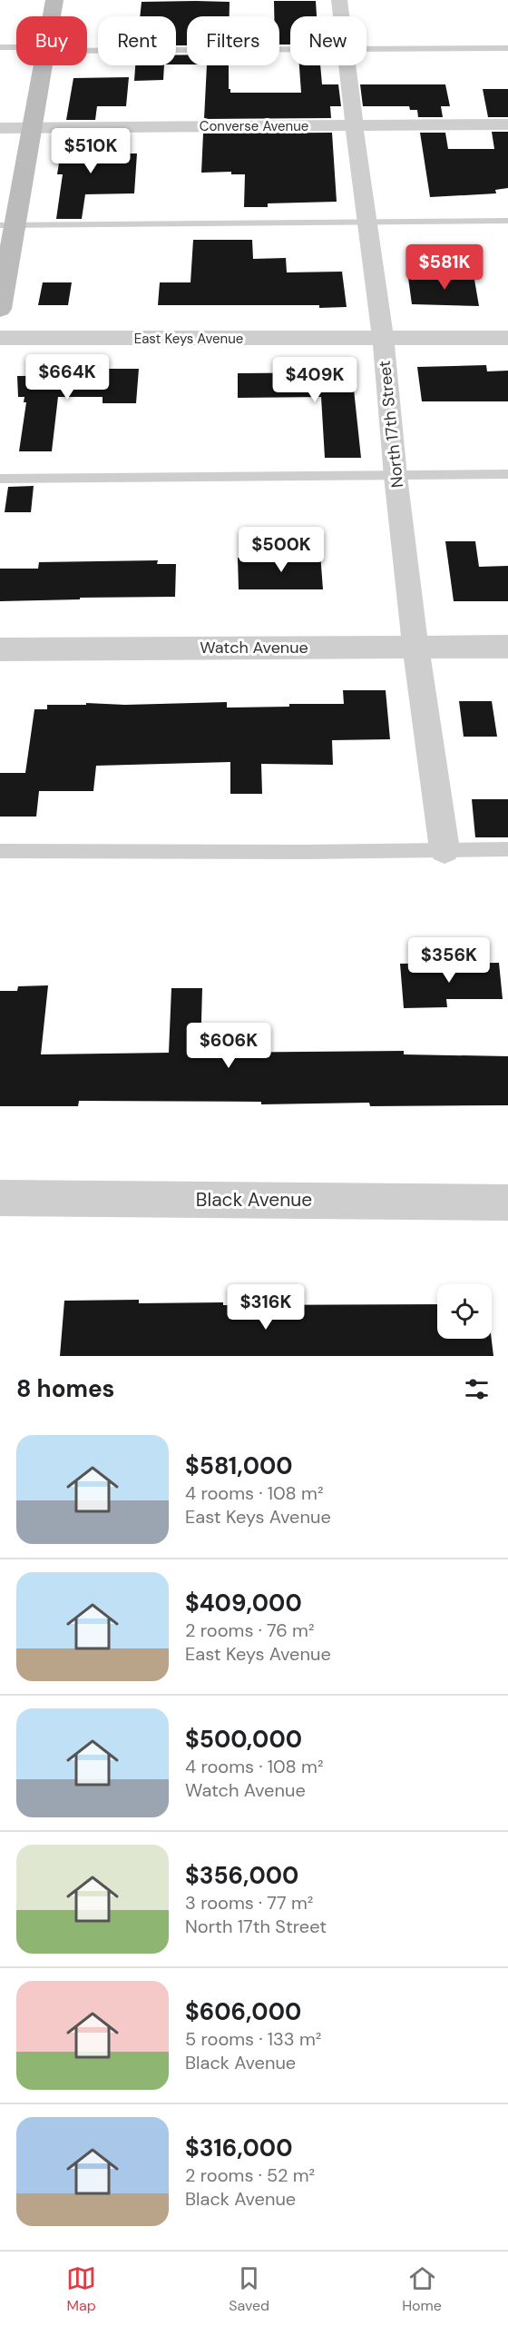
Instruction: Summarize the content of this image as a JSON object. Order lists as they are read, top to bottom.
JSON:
{
  "streets": {
    "street": [
      "Converse Avenue",
      "East Keys Avenue",
      "North 17th Street",
      "Watch Avenue",
      "Black Avenue"
    ]
  },
  "crossings": [
    ["Converse Avenue", "North 17th Street"],
    ["East Keys Avenue", "North 17th Street"],
    ["North 17th Street", "Watch Avenue"]
  ],
  "page": {
    "chip": [
      "Buy",
      "Rent",
      "Filters",
      "New"
    ],
    "price": [
      "$510K",
      "$581K",
      "$664K",
      "$409K",
      "$500K",
      "$356K",
      "$606K",
      "$316K"
    ],
    "heading": "8 homes",
    "list": [
      {
        "name": "$581,000",
        "note": "4 rooms · 108 m² · East Keys Avenue"
      },
      {
        "name": "$409,000",
        "note": "2 rooms · 76 m² · East Keys Avenue"
      },
      {
        "name": "$500,000",
        "note": "4 rooms · 108 m² · Watch Avenue"
      },
      {
        "name": "$356,000",
        "note": "3 rooms · 77 m² · North 17th Street"
      },
      {
        "name": "$606,000",
        "note": "5 rooms · 133 m² · Black Avenue"
      },
      {
        "name": "$316,000",
        "note": "2 rooms · 52 m² · Black Avenue"
      }
    ],
    "tabs": ["Map", "Saved", "Home"]
  }
}
